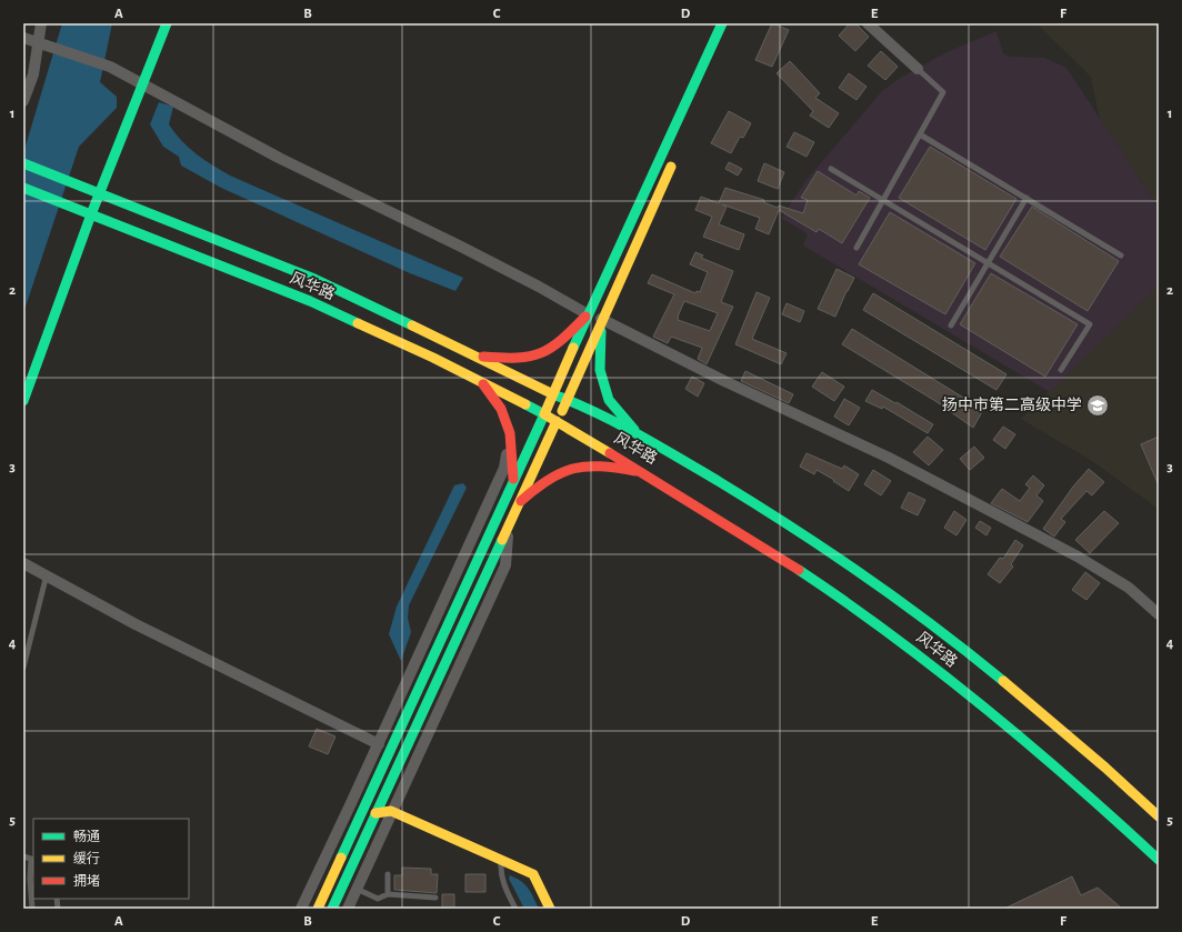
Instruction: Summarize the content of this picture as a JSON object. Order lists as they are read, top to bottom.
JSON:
{
  "streets": {
    "main road": ["风华路"]
  },
  "places": {
    "school or university": ["扬中市第二高级中学"]
  },
  "legend": ["畅通", "缓行", "拥堵"],
  "grid": {
    "columns": [
      "A",
      "B",
      "C",
      "D",
      "E",
      "F"
    ],
    "rows": [
      "1",
      "2",
      "3",
      "4",
      "5"
    ]
  }
}
